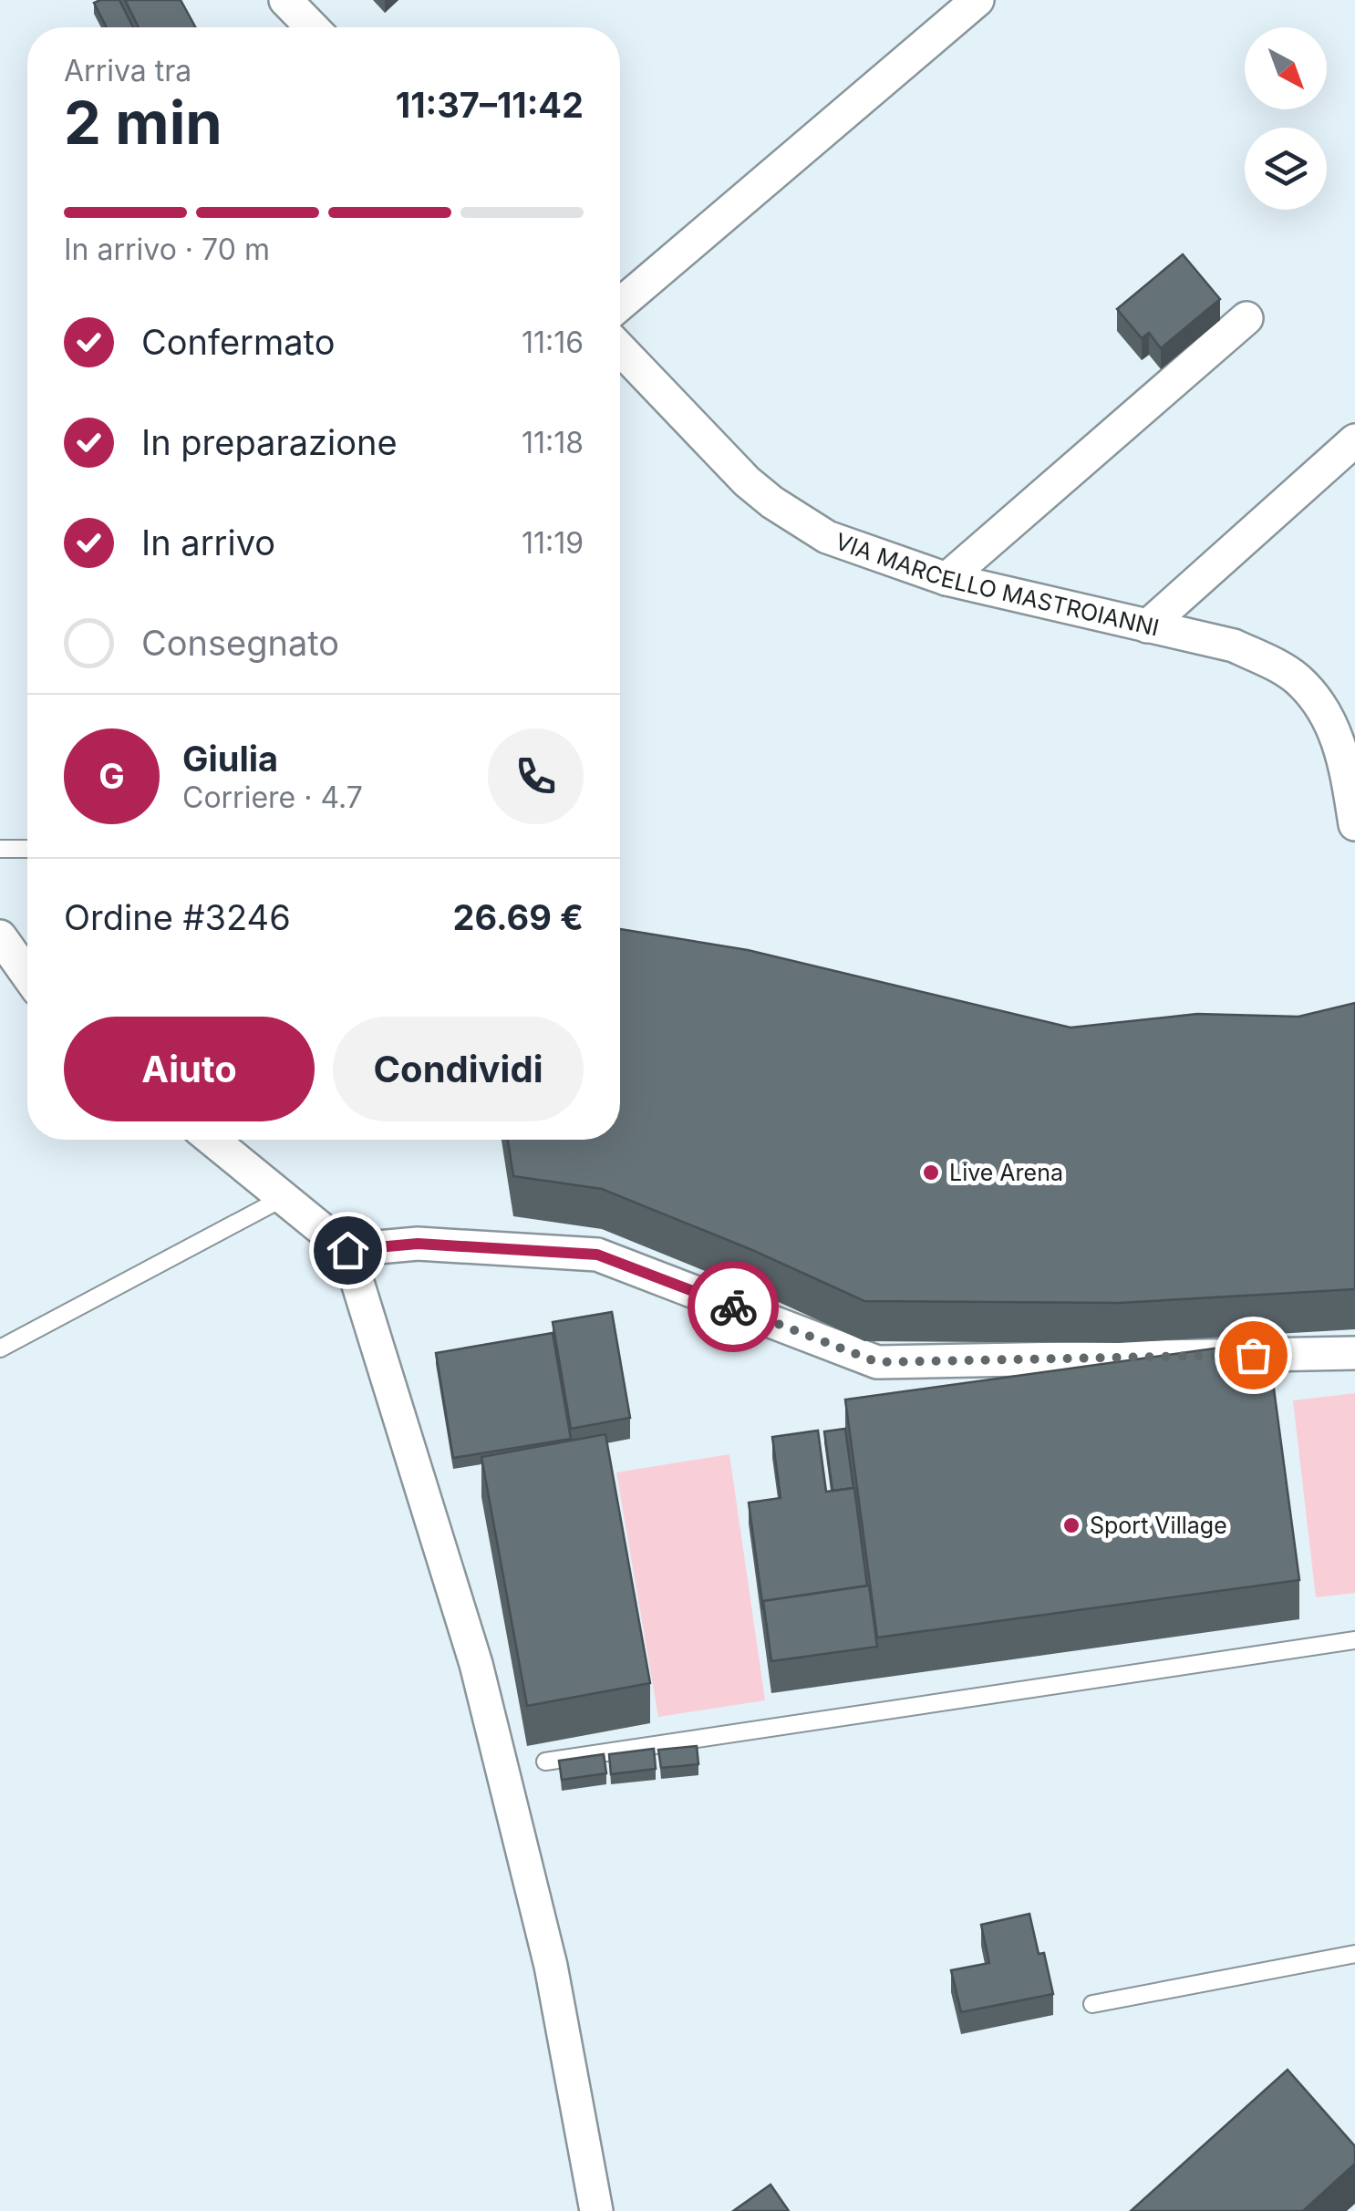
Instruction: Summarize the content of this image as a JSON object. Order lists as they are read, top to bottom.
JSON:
{
  "streets": {
    "street": ["VIA MARCELLO MASTROIANNI"]
  },
  "places": ["Live Arena", "Sport Village"],
  "north": "bottom right",
  "page": {
    "heading": ["2 min", "Arriva tra", "11:37–11:42"],
    "panel": [
      "Giulia",
      "Corriere · 4.7",
      "Ordine #3246",
      "26.69 €"
    ],
    "bar": "In arrivo · 70 m",
    "list": [
      ["Confermato", "11:16"],
      ["In preparazione", "11:18"],
      ["In arrivo", "11:19"],
      "Consegnato"
    ],
    "round": "G",
    "buttons": ["Aiuto", "Condividi"]
  }
}
